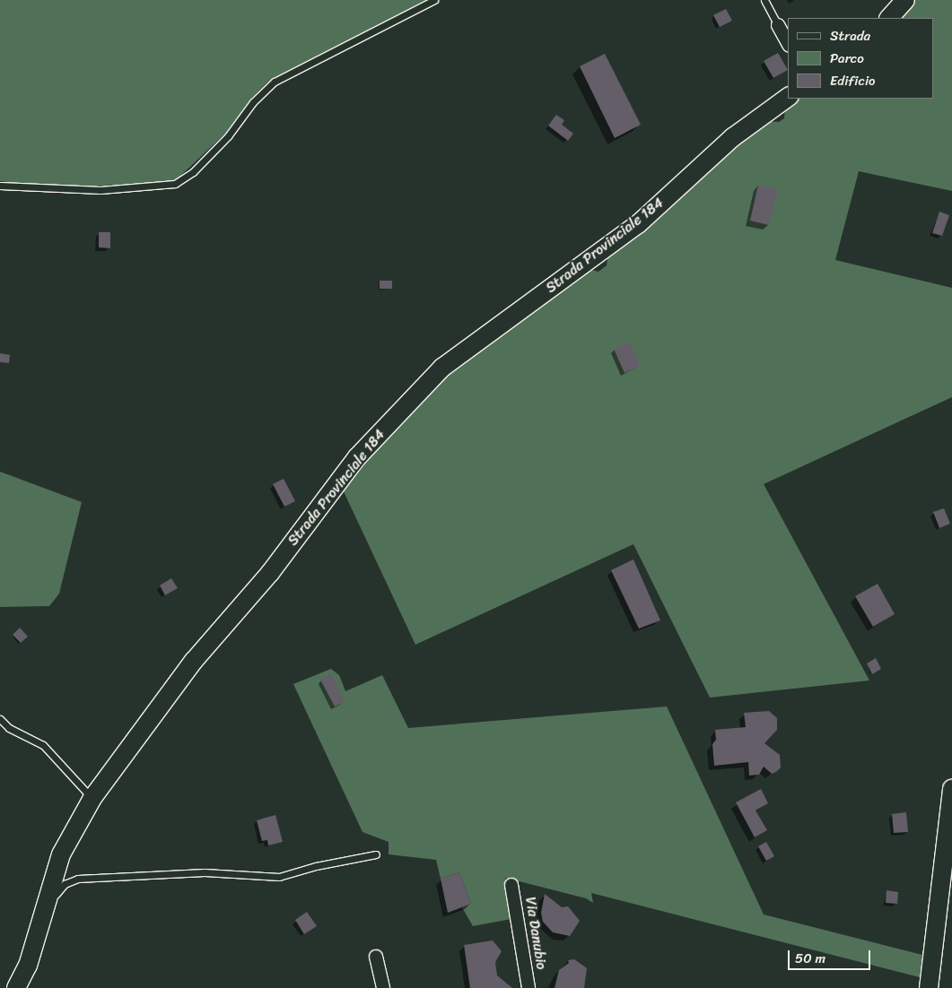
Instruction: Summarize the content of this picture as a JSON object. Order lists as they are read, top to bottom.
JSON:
{
  "streets": {
    "street": ["Strada Provinciale 184", "Via Danubio"]
  },
  "legend": ["Strada", "Parco", "Edificio"],
  "scale_bar": "50 m"
}
